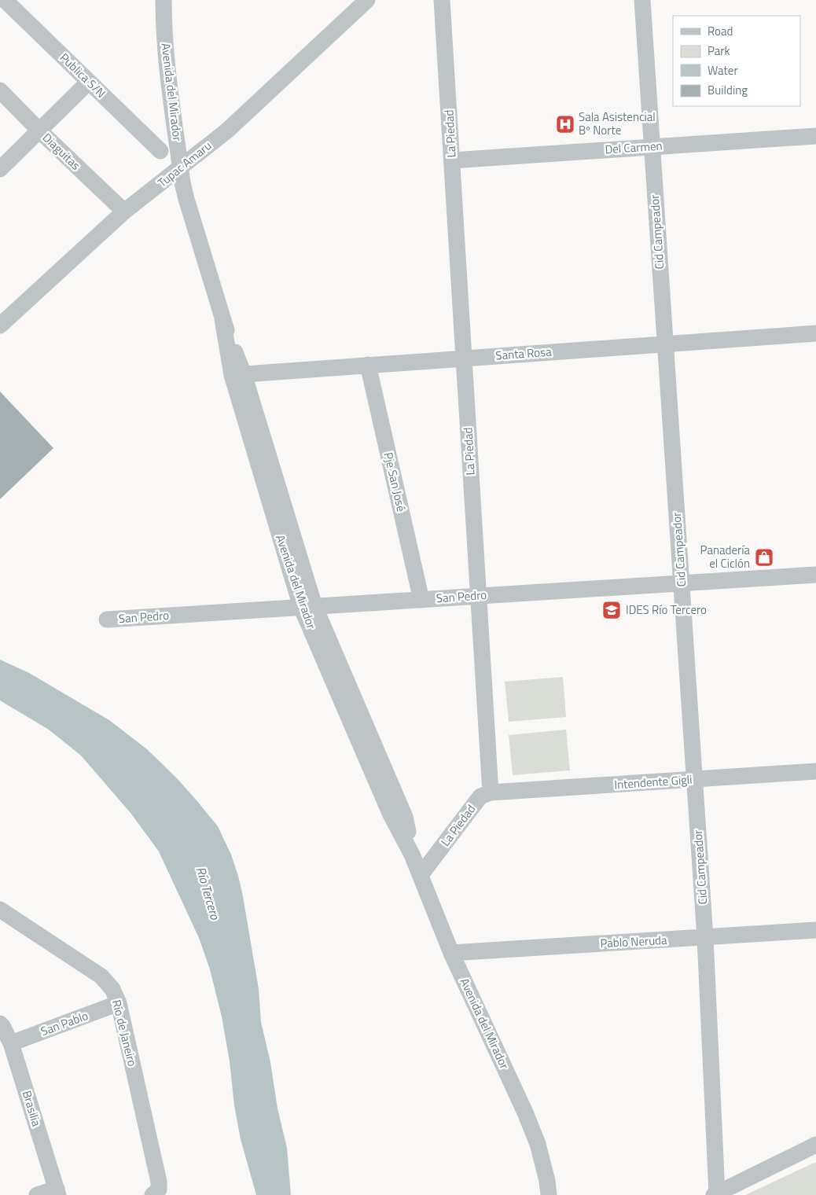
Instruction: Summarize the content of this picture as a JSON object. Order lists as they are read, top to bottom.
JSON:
{
  "streets": {
    "street": [
      "Publica S/N",
      "Avenida del Mirador",
      "La Piedad",
      "Del Carmen",
      "Diaguitas",
      "Tupac Amaru",
      "Cid Campeador",
      "Santa Rosa",
      "Pje San José",
      "San Pedro",
      "Intendente Gigli",
      "Pablo Neruda",
      "San Pablo",
      "Río de Janeiro",
      "Brasilia"
    ]
  },
  "crossings": [
    ["Avenida del Mirador", "La Piedad"],
    ["Avenida del Mirador", "Tupac Amaru"],
    ["Avenida del Mirador", "Santa Rosa"],
    ["Avenida del Mirador", "San Pedro"],
    ["Avenida del Mirador", "Pablo Neruda"],
    ["La Piedad", "Del Carmen"],
    ["La Piedad", "Santa Rosa"],
    ["La Piedad", "San Pedro"],
    ["La Piedad", "Intendente Gigli"],
    ["Del Carmen", "Cid Campeador"],
    ["Diaguitas", "Tupac Amaru"],
    ["Cid Campeador", "Santa Rosa"],
    ["Cid Campeador", "San Pedro"],
    ["Cid Campeador", "Intendente Gigli"],
    ["Cid Campeador", "Pablo Neruda"],
    ["Santa Rosa", "Pje San José"],
    ["Pje San José", "San Pedro"],
    ["San Pablo", "Río de Janeiro"],
    ["San Pablo", "Brasilia"]
  ],
  "water": ["Río Tercero"],
  "places": {
    "hospital": ["Sala Asistencial Bº Norte"],
    "shop": ["Panadería el Ciclón"],
    "school or university": ["IDES Río Tercero"]
  },
  "legend": [
    "Road",
    "Park",
    "Water",
    "Building"
  ]
}
